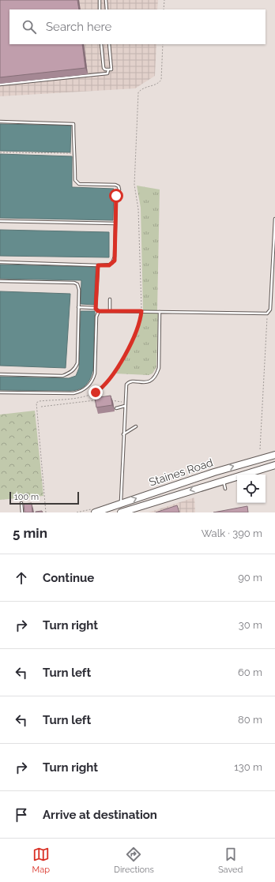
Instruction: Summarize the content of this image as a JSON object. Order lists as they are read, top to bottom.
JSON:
{
  "streets": {
    "highway": ["Staines Road"]
  },
  "scale_bar": "100 m",
  "page": {
    "search": "Search here",
    "scale": "100 m",
    "heading": ["5 min", "Walk · 390 m"],
    "list": [
      ["Continue", "90 m"],
      ["Turn right", "30 m"],
      ["Turn left", "60 m"],
      ["Turn left", "80 m"],
      ["Turn right", "130 m"],
      "Arrive at destination"
    ],
    "nav": ["Map", "Directions", "Saved"]
  }
}
